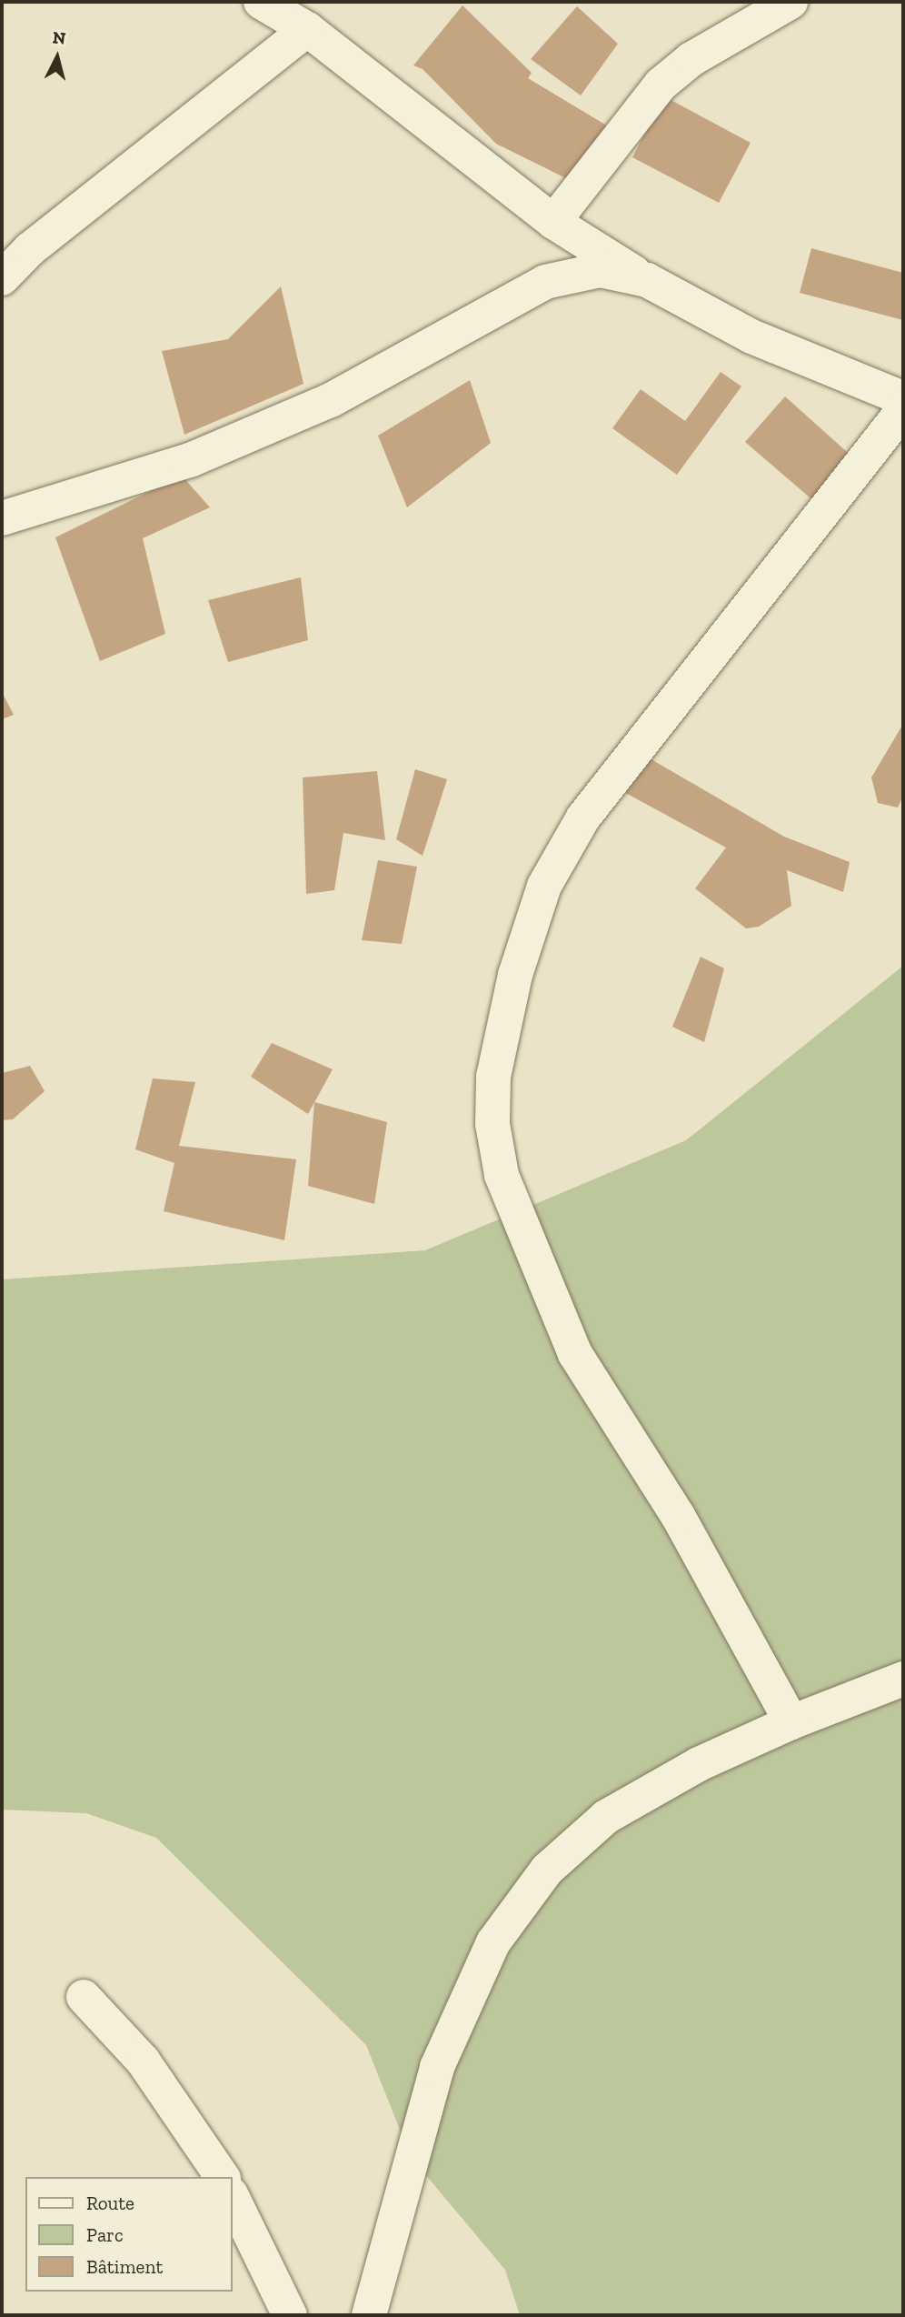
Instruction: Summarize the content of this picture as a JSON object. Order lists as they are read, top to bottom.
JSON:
{
  "legend": ["Route", "Parc", "Bâtiment"],
  "north": "top"
}
